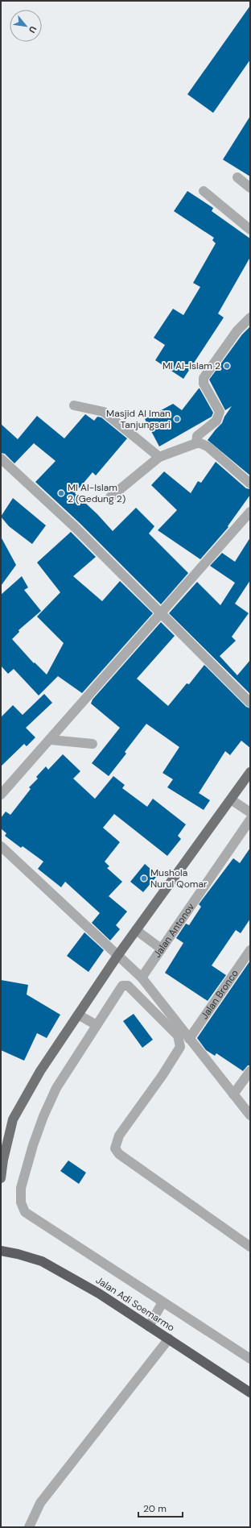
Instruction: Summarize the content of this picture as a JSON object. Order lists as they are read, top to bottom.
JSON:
{
  "streets": {
    "highway": ["Jalan Adi Soemarmo"],
    "street": ["Jalan Antonov", "Jalan Bronco"]
  },
  "places": [
    "MI Al-Islam 2",
    "Masjid Al Iman Tanjungsari",
    "MI Al-Islam 2 (Gedung 2)",
    "Mushola Nurul Qomar"
  ],
  "scale_bar": "20 m",
  "north": "bottom right"
}
